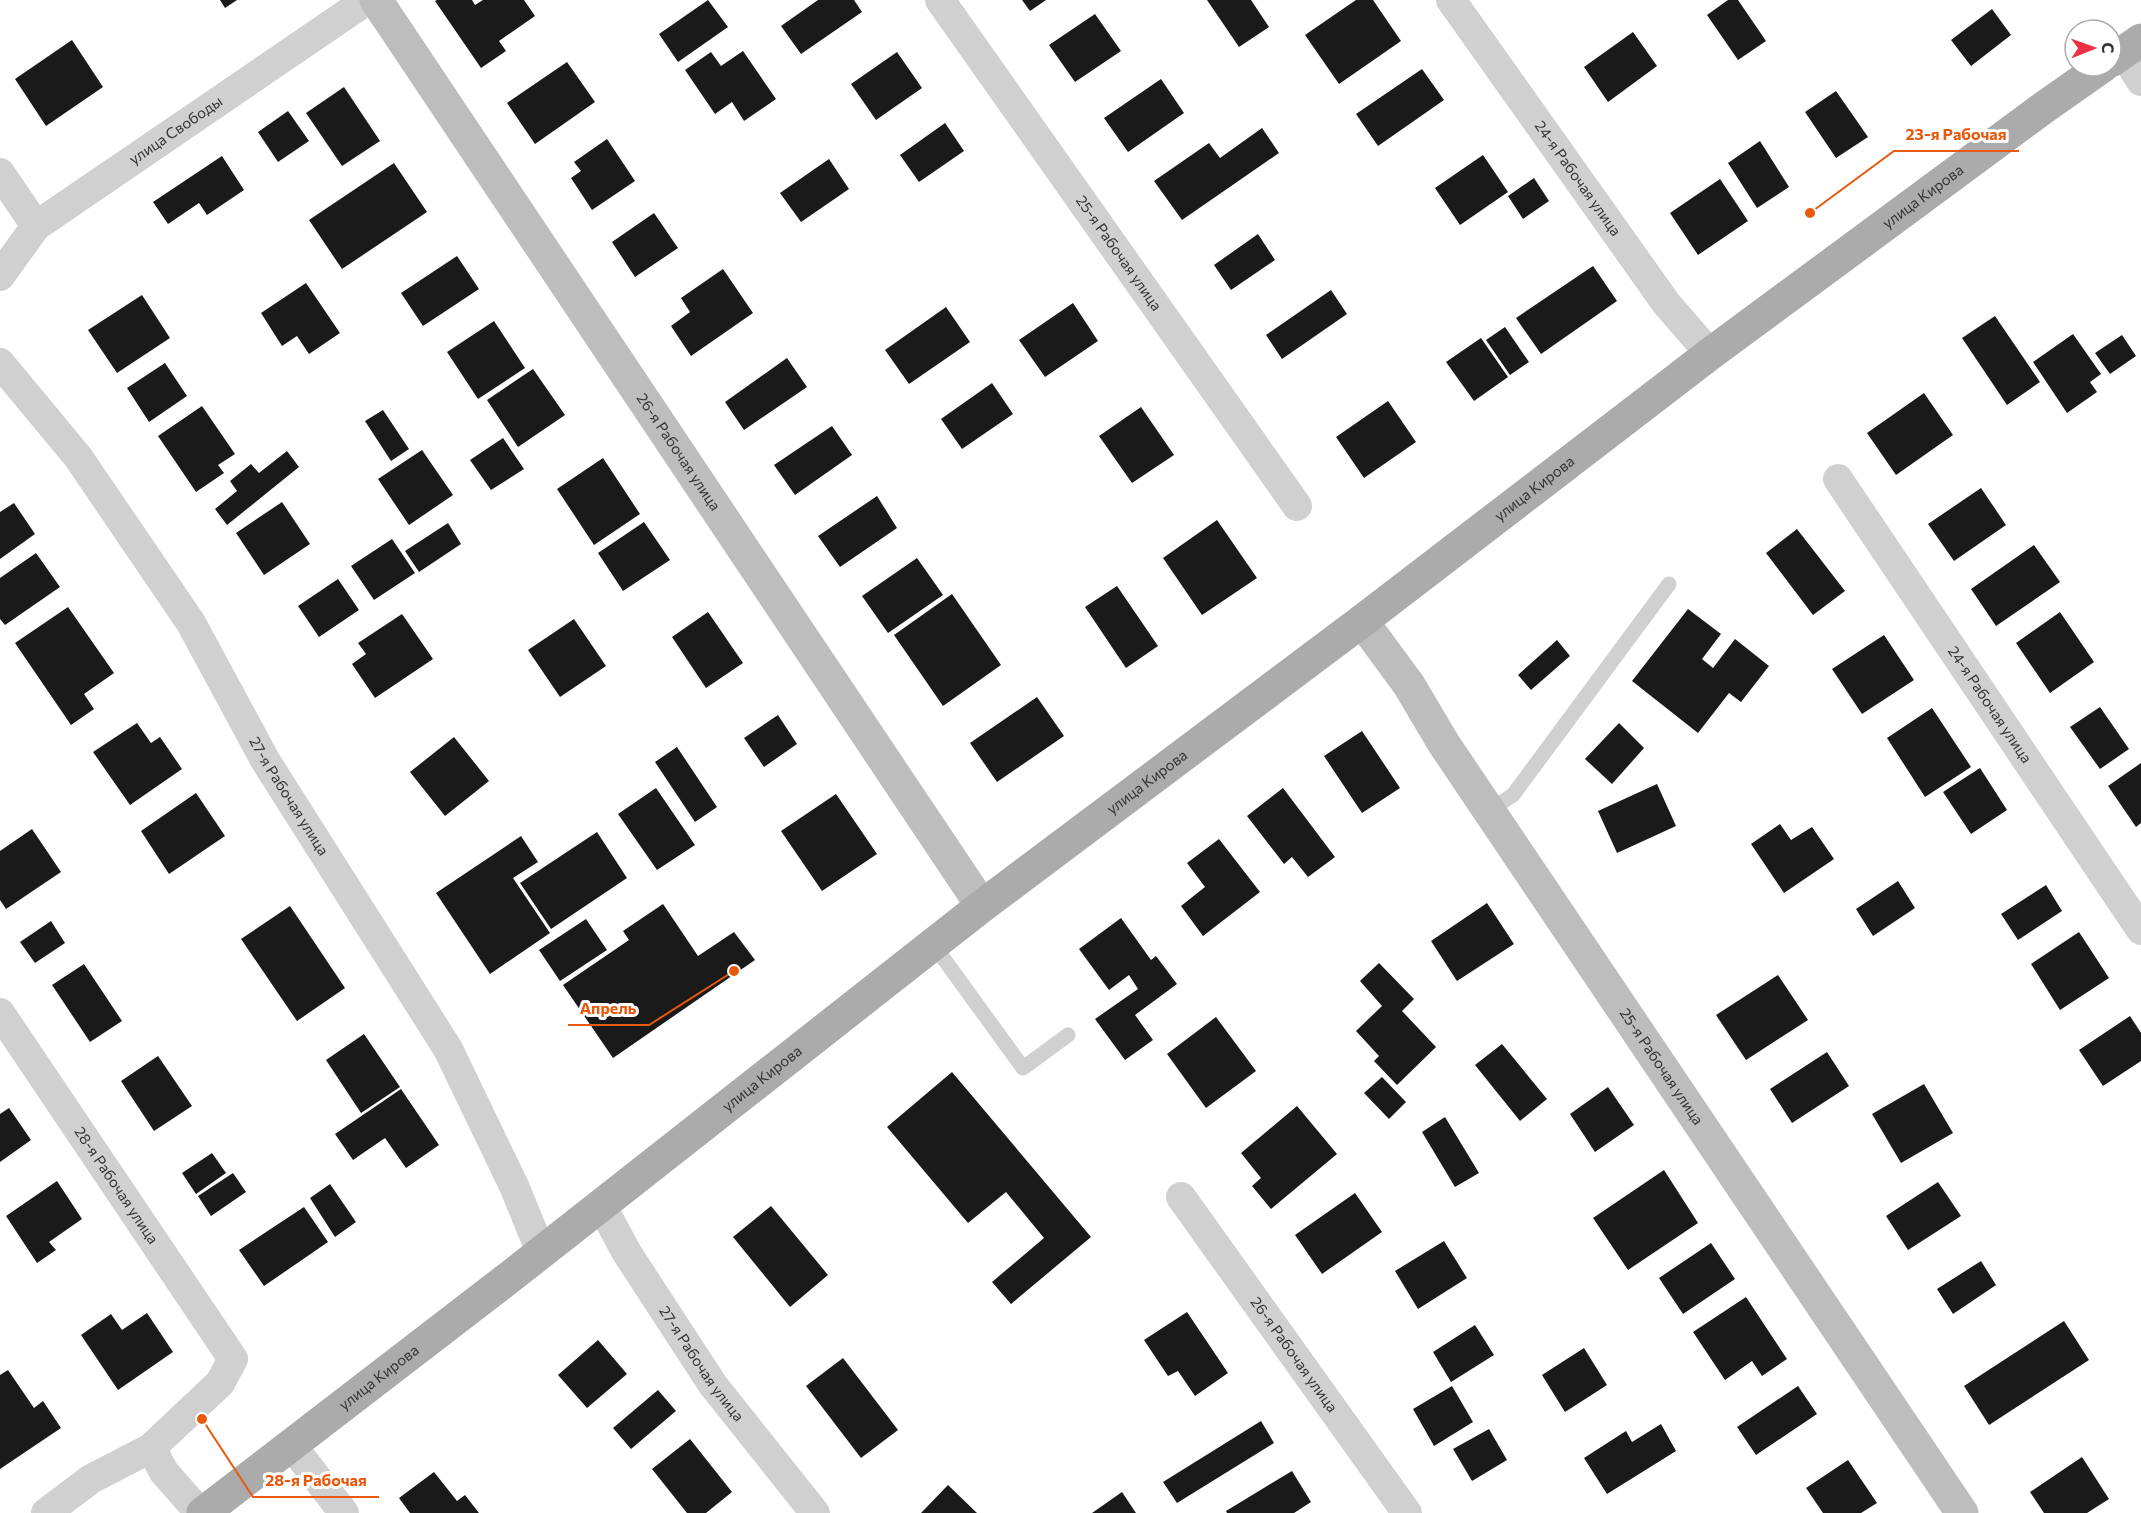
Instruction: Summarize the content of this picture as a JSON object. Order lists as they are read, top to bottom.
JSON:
{
  "streets": {
    "main road": ["улица Кирова", "25-я Рабочая улица", "26-я Рабочая улица"],
    "street": [
      "улица Свободы",
      "24-я Рабочая улица",
      "27-я Рабочая улица",
      "28-я Рабочая улица"
    ]
  },
  "crossings": [
    ["24-я Рабочая улица", "улица Кирова"],
    ["улица Кирова", "25-я Рабочая улица"],
    ["улица Кирова", "26-я Рабочая улица"],
    ["улица Кирова", "27-я Рабочая улица"]
  ],
  "places": ["23-я Рабочая", "Апрель", "28-я Рабочая"],
  "north": "right"
}
